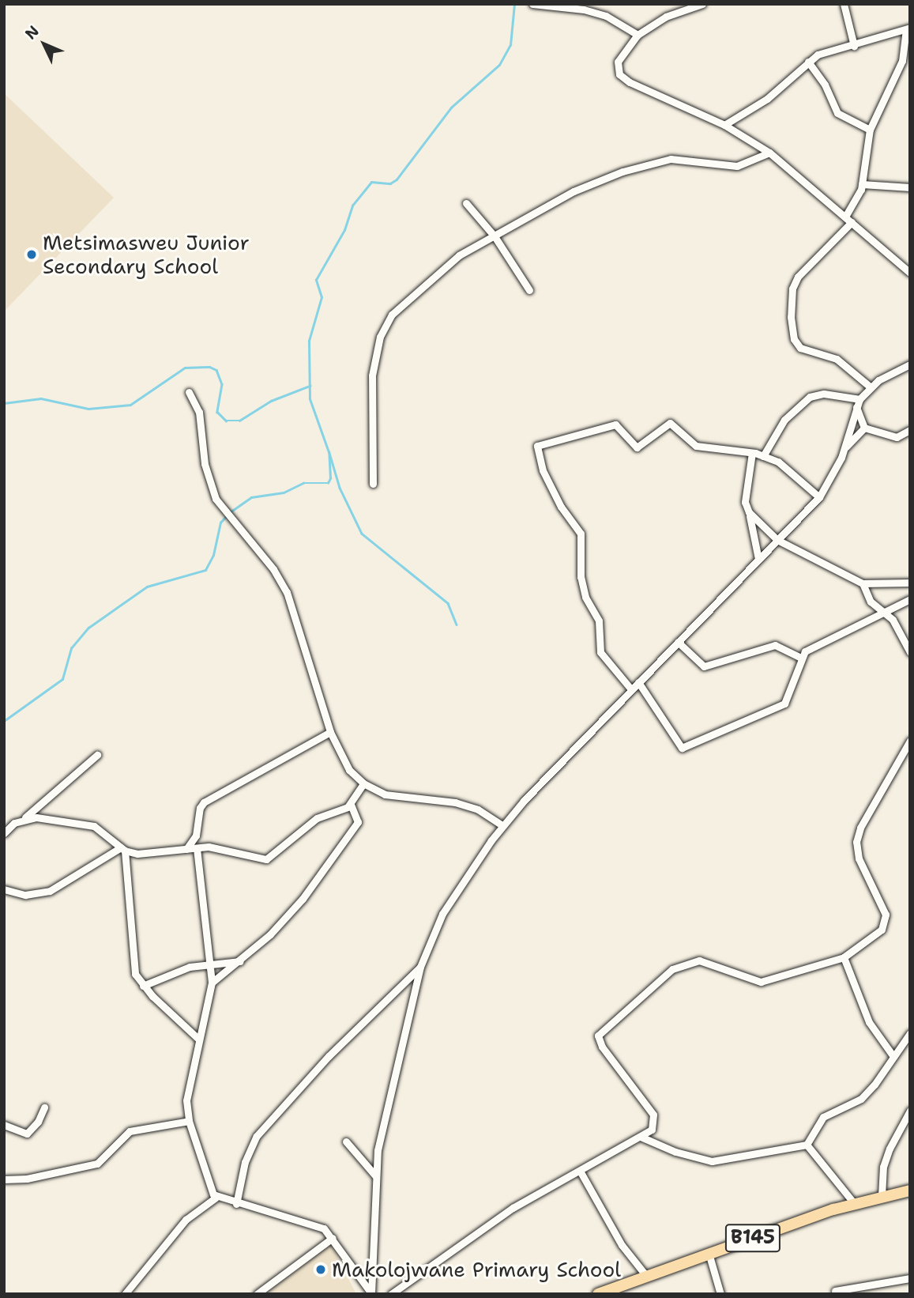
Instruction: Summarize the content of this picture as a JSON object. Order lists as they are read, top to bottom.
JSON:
{
  "streets": {
    "main road": ["B145"]
  },
  "places": ["Metsimasweu Junior Secondary School", "Makolojwane Primary School"],
  "north": "top left"
}
